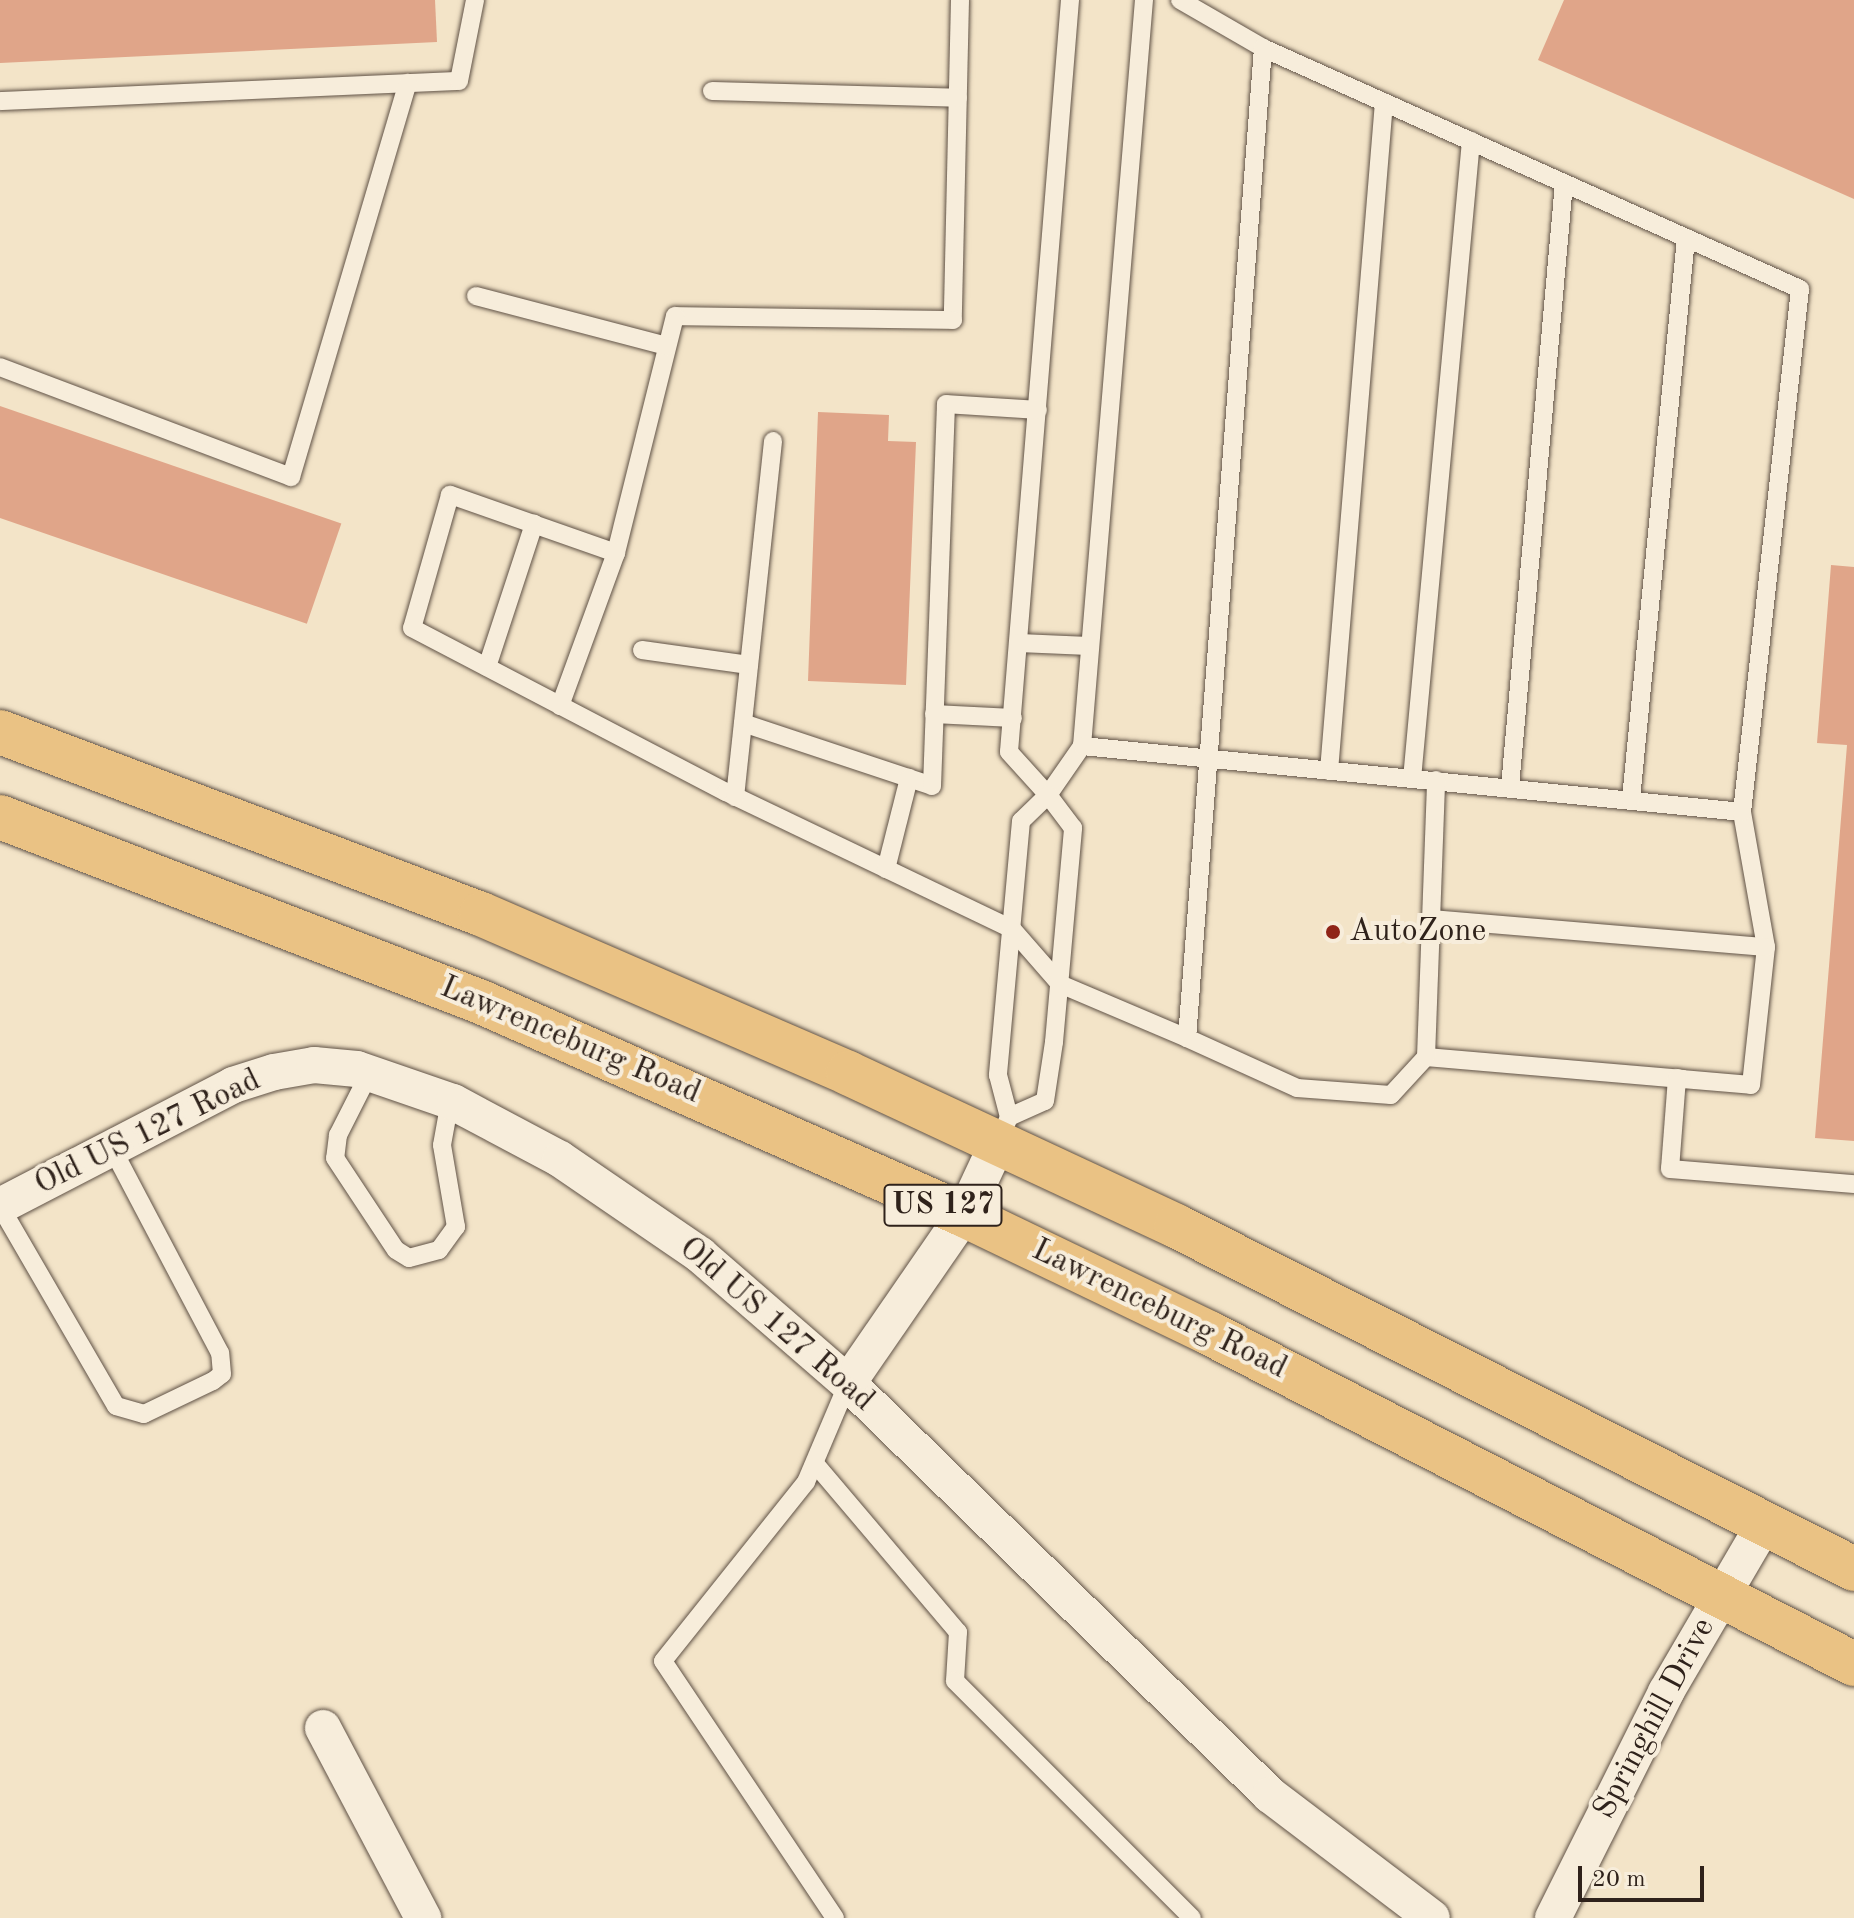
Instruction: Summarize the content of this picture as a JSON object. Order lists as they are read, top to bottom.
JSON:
{
  "streets": {
    "highway": ["Lawrenceburg Road", "US 127"],
    "street": ["Old US 127 Road", "Springhill Drive"]
  },
  "crossings": [
    ["Lawrenceburg Road", "Springhill Drive"],
    ["US 127", "Springhill Drive"]
  ],
  "places": ["AutoZone"],
  "scale_bar": "20 m"
}
